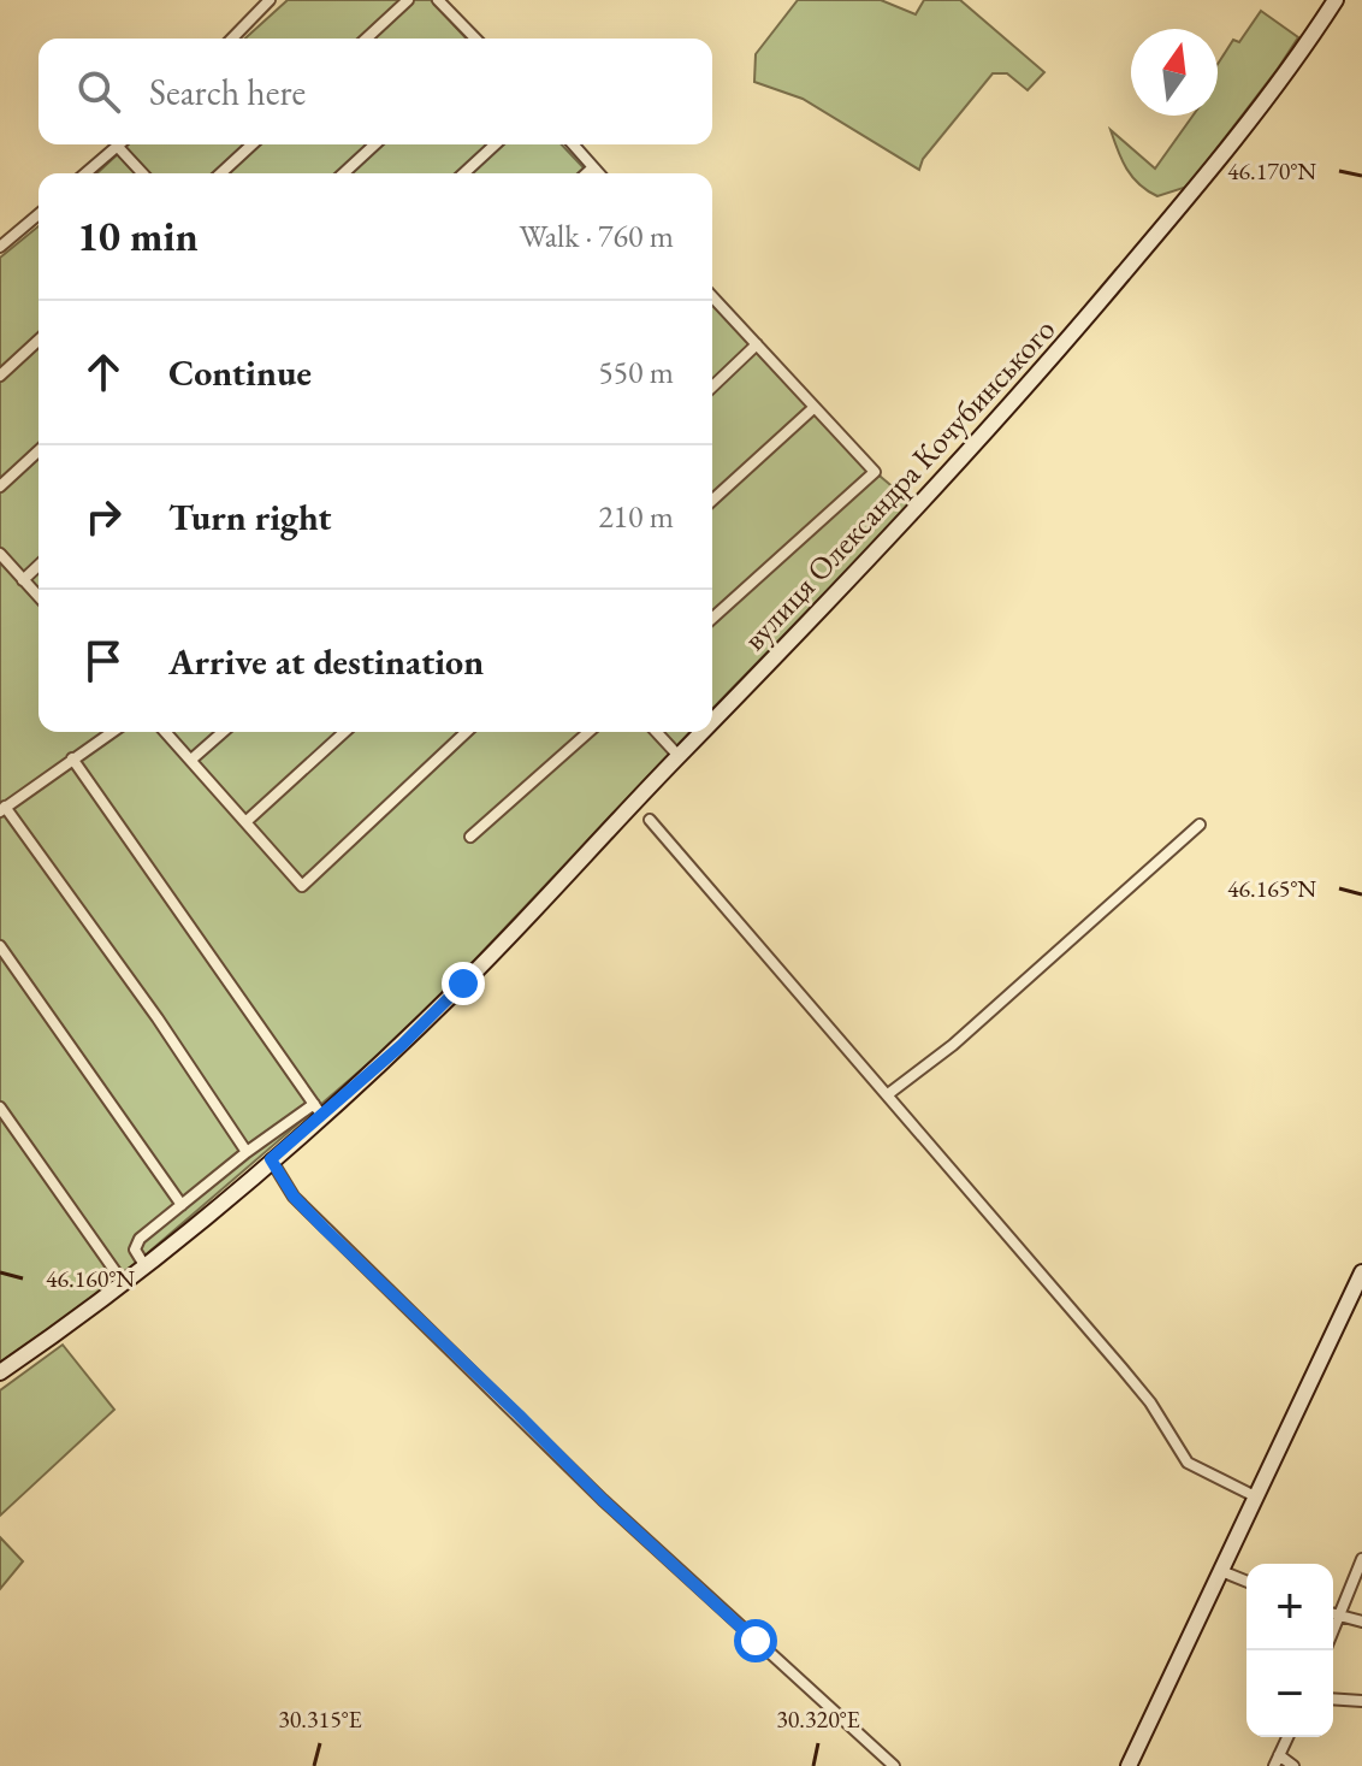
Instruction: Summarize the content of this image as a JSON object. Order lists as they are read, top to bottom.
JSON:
{
  "streets": {
    "street": ["вулиця Олександра Кочубинського"]
  },
  "north": "top",
  "page": {
    "search": "Search here",
    "heading": ["10 min", "Walk · 760 m"],
    "list": [
      ["Continue", "550 m"],
      ["Turn right", "210 m"],
      "Arrive at destination"
    ],
    "map_buttons": ["+", "−"]
  },
  "coordinates": [
    "46.170°N",
    "46.165°N",
    "46.160°N",
    "30.315°E",
    "30.320°E"
  ]
}
